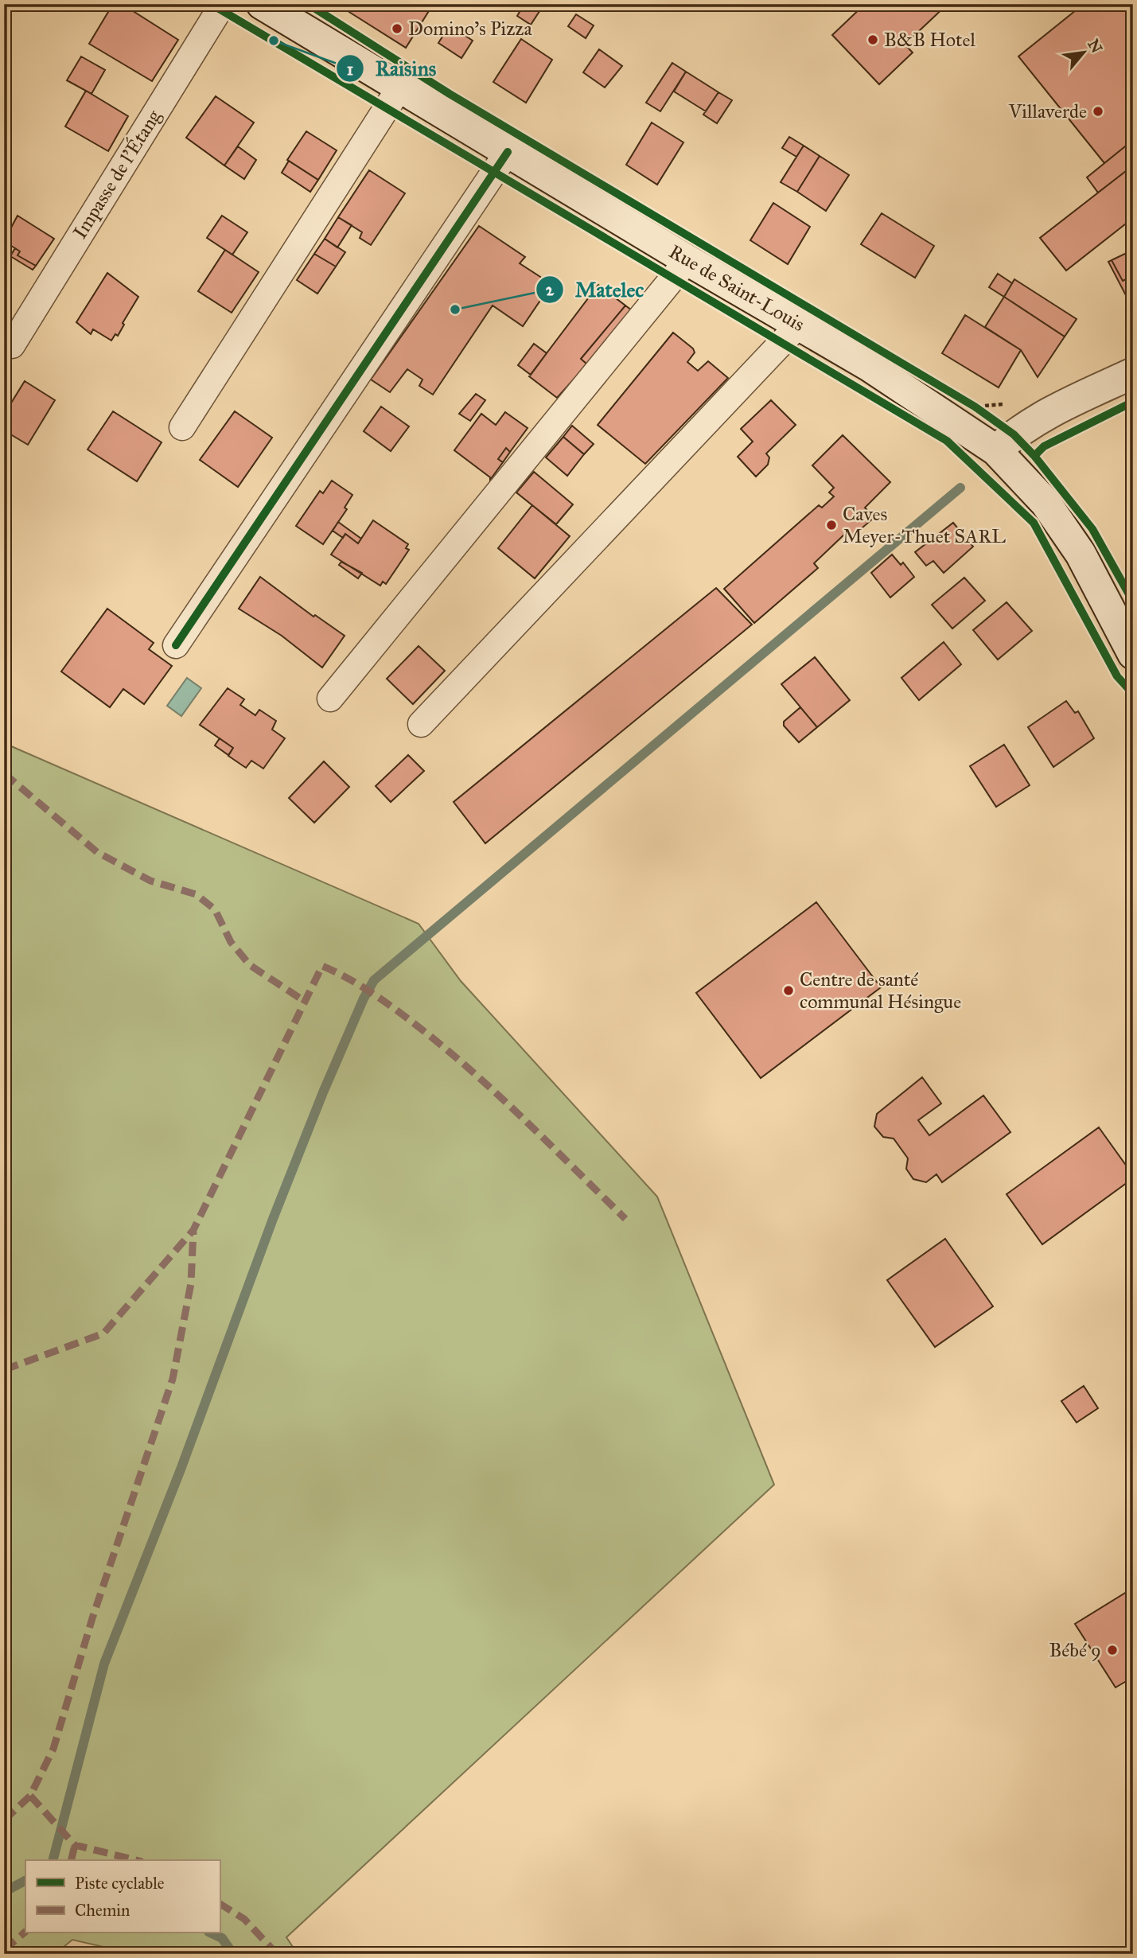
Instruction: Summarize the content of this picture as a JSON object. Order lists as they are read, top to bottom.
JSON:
{
  "streets": {
    "main road": ["Rue de Saint-Louis"],
    "street": ["Impasse de l'Étang"]
  },
  "places": [
    "Domino's Pizza",
    "B&B Hotel",
    "Raisins",
    "Villaverde",
    "Matelec",
    "Caves Meyer-Thuet SARL",
    "Centre de santé communal Hésingue",
    "Bébé 9"
  ],
  "legend": ["Piste cyclable", "Chemin"],
  "north": "top right"
}
